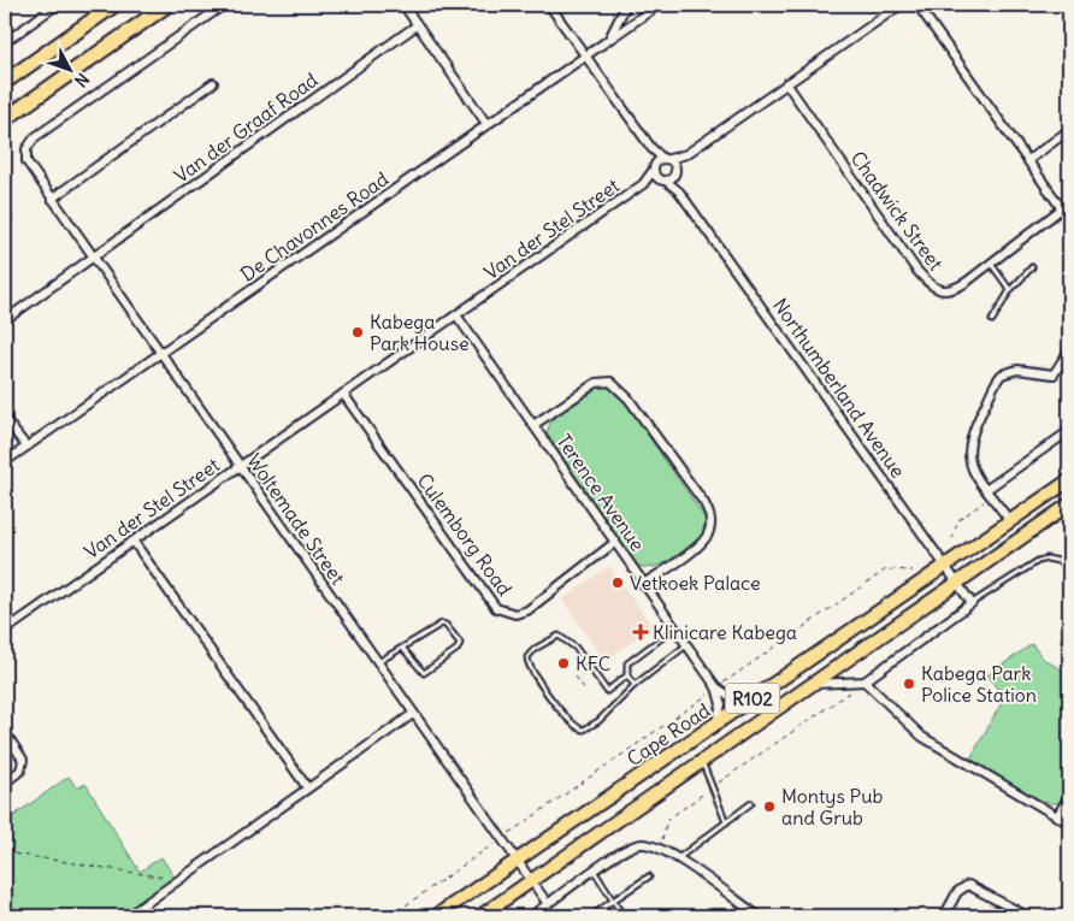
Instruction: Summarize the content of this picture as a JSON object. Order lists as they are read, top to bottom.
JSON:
{
  "streets": {
    "main road": ["R102", "Cape Road"],
    "street": [
      "Van der Graaf Road",
      "Chadwick Street",
      "De Chavonnes Road",
      "Van der Stel Street",
      "Northumberland Avenue",
      "Terence Avenue",
      "Woltemade Street",
      "Culemborg Road"
    ]
  },
  "crossings": [
    ["Van der Graaf Road", "Woltemade Street"],
    ["De Chavonnes Road", "Woltemade Street"],
    ["Van der Stel Street", "Northumberland Avenue"],
    ["Van der Stel Street", "Terence Avenue"],
    ["Van der Stel Street", "Woltemade Street"],
    ["Van der Stel Street", "Culemborg Road"],
    ["Northumberland Avenue", "R102"],
    ["Northumberland Avenue", "Cape Road"],
    ["Terence Avenue", "Culemborg Road"],
    ["Terence Avenue", "Cape Road"],
    ["Woltemade Street", "R102"],
    ["Woltemade Street", "Cape Road"]
  ],
  "places": {
    "other": [
      "Kabega Park House",
      "Vetkoek Palace",
      "KFC",
      "Kabega Park Police Station",
      "Montys Pub and Grub"
    ],
    "health": ["Klinicare Kabega"]
  },
  "north": "bottom right"
}
